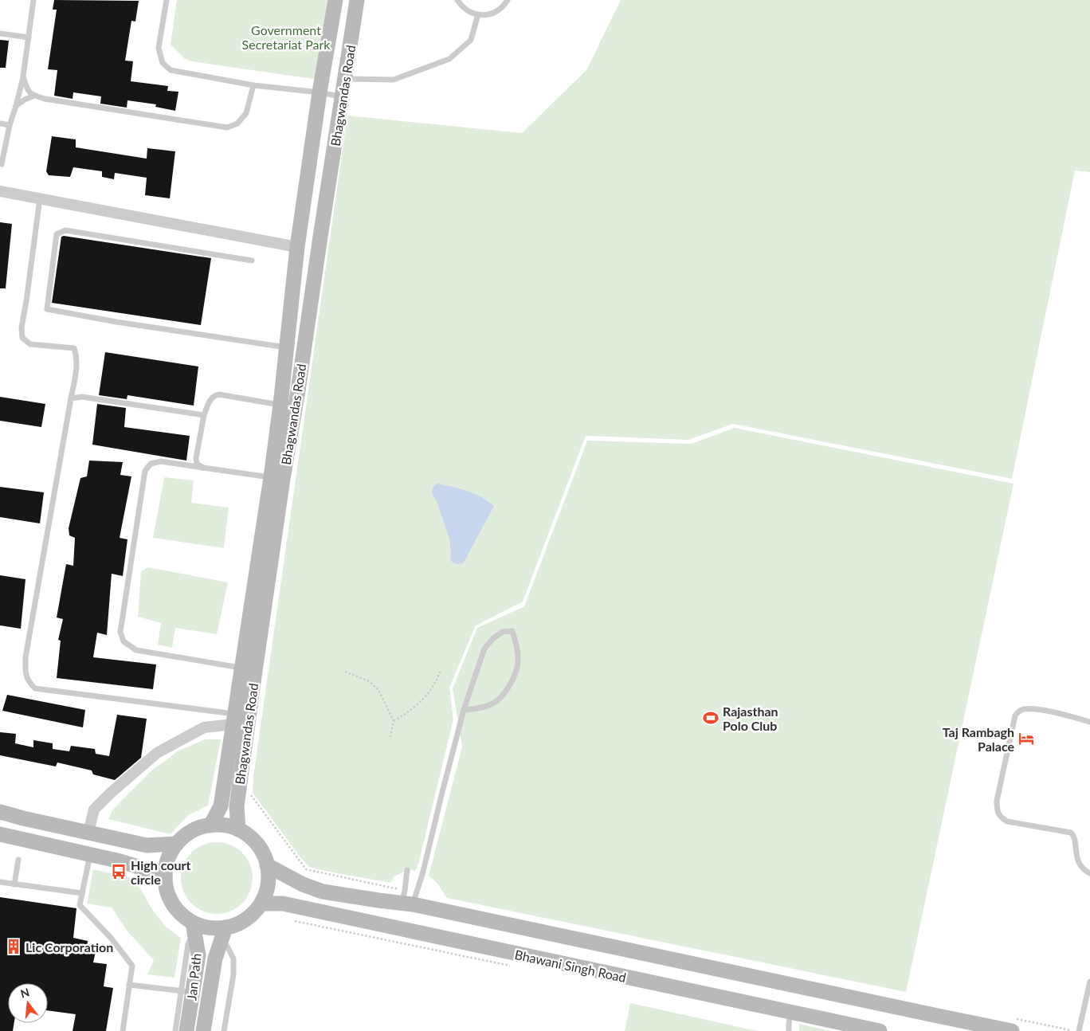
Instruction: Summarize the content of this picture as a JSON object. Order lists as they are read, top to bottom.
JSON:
{
  "streets": {
    "main road": ["Bhagwandas Road", "Bhawani Singh Road", "Jan Path"]
  },
  "crossings": [
    ["Bhagwandas Road", "Bhawani Singh Road"],
    ["Bhagwandas Road", "Jan Path"],
    ["Bhawani Singh Road", "Jan Path"]
  ],
  "parks": ["Government Secretariat Park"],
  "places": {
    "sports": ["Rajasthan Polo Club"],
    "hotel": ["Taj Rambagh Palace"],
    "bus stop": ["High court circle"],
    "building": ["Lic Corporation"]
  },
  "north": "top"
}
